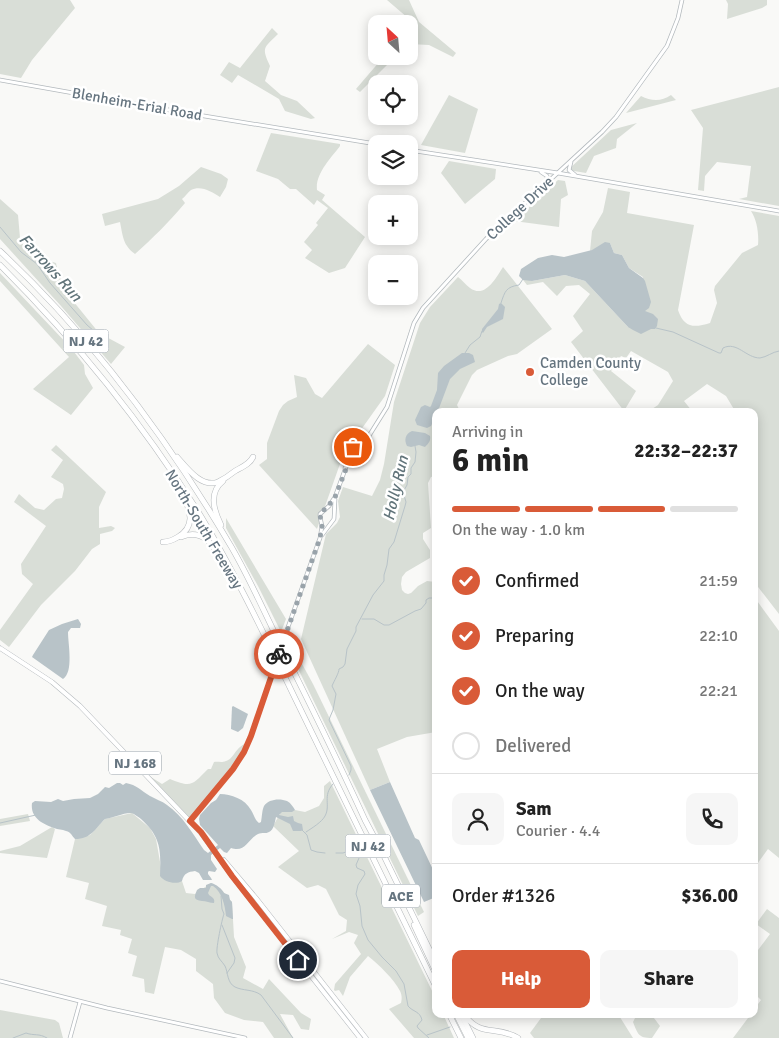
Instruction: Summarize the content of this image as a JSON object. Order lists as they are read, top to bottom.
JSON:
{
  "streets": {
    "highway": ["NJ 42", "North-South Freeway", "ACE"],
    "main road": ["Blenheim-Erial Road", "College Drive", "NJ 168"]
  },
  "crossings": [
    ["North-South Freeway", "ACE"]
  ],
  "water": ["Farrows Run", "Holly Run"],
  "places": ["Camden County College"],
  "north": "top left",
  "page": {
    "map_buttons": ["+", "−"],
    "heading": ["6 min", "Arriving in", "22:32–22:37"],
    "panel": [
      "Sam",
      "Courier · 4.4",
      "Order #1326",
      "$36.00"
    ],
    "bar": "On the way · 1.0 km",
    "list": [
      ["Confirmed", "21:59"],
      ["Preparing", "22:10"],
      ["On the way", "22:21"],
      "Delivered"
    ],
    "buttons": ["Help", "Share"]
  }
}
